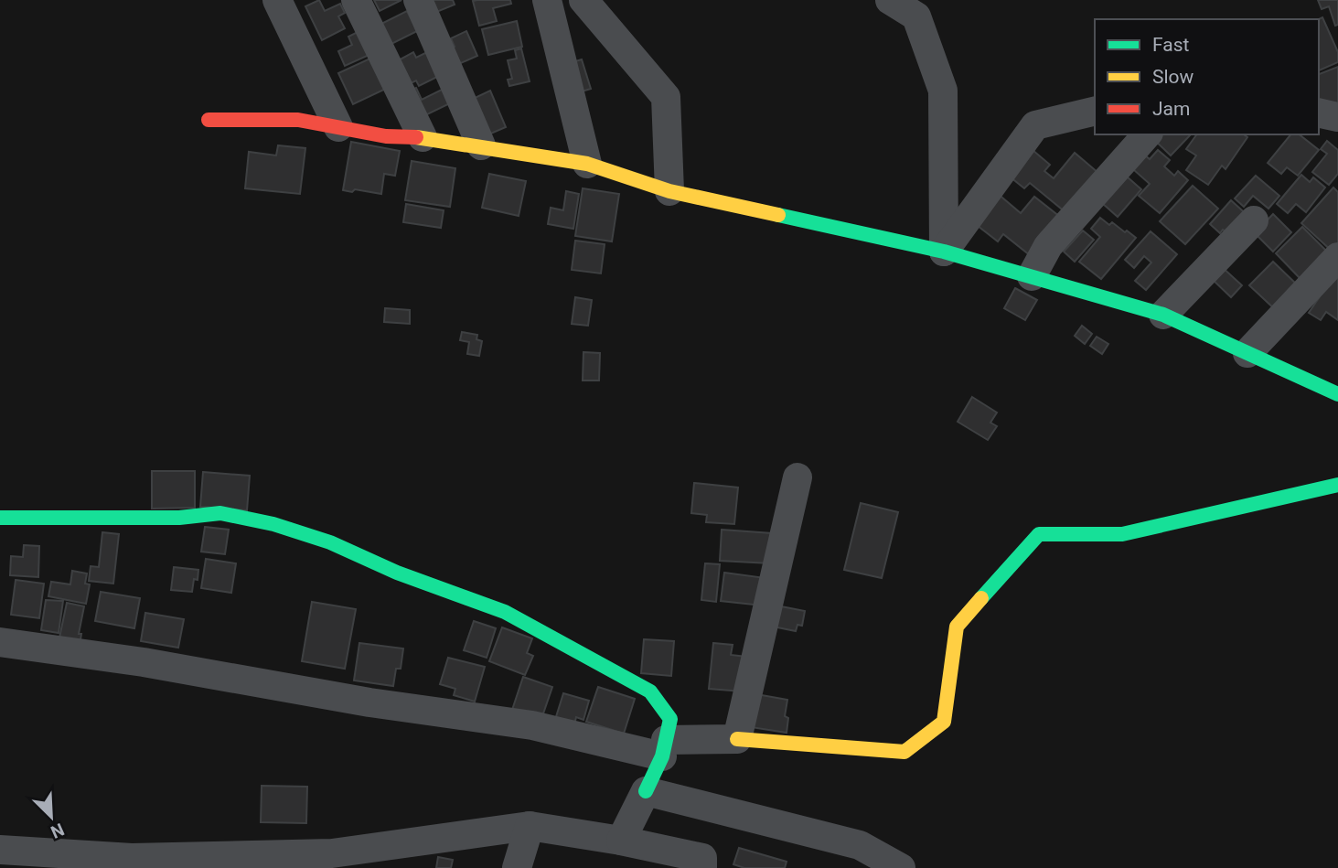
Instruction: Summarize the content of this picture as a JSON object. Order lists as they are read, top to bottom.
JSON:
{
  "legend": ["Fast", "Slow", "Jam"],
  "north": "bottom right"
}
